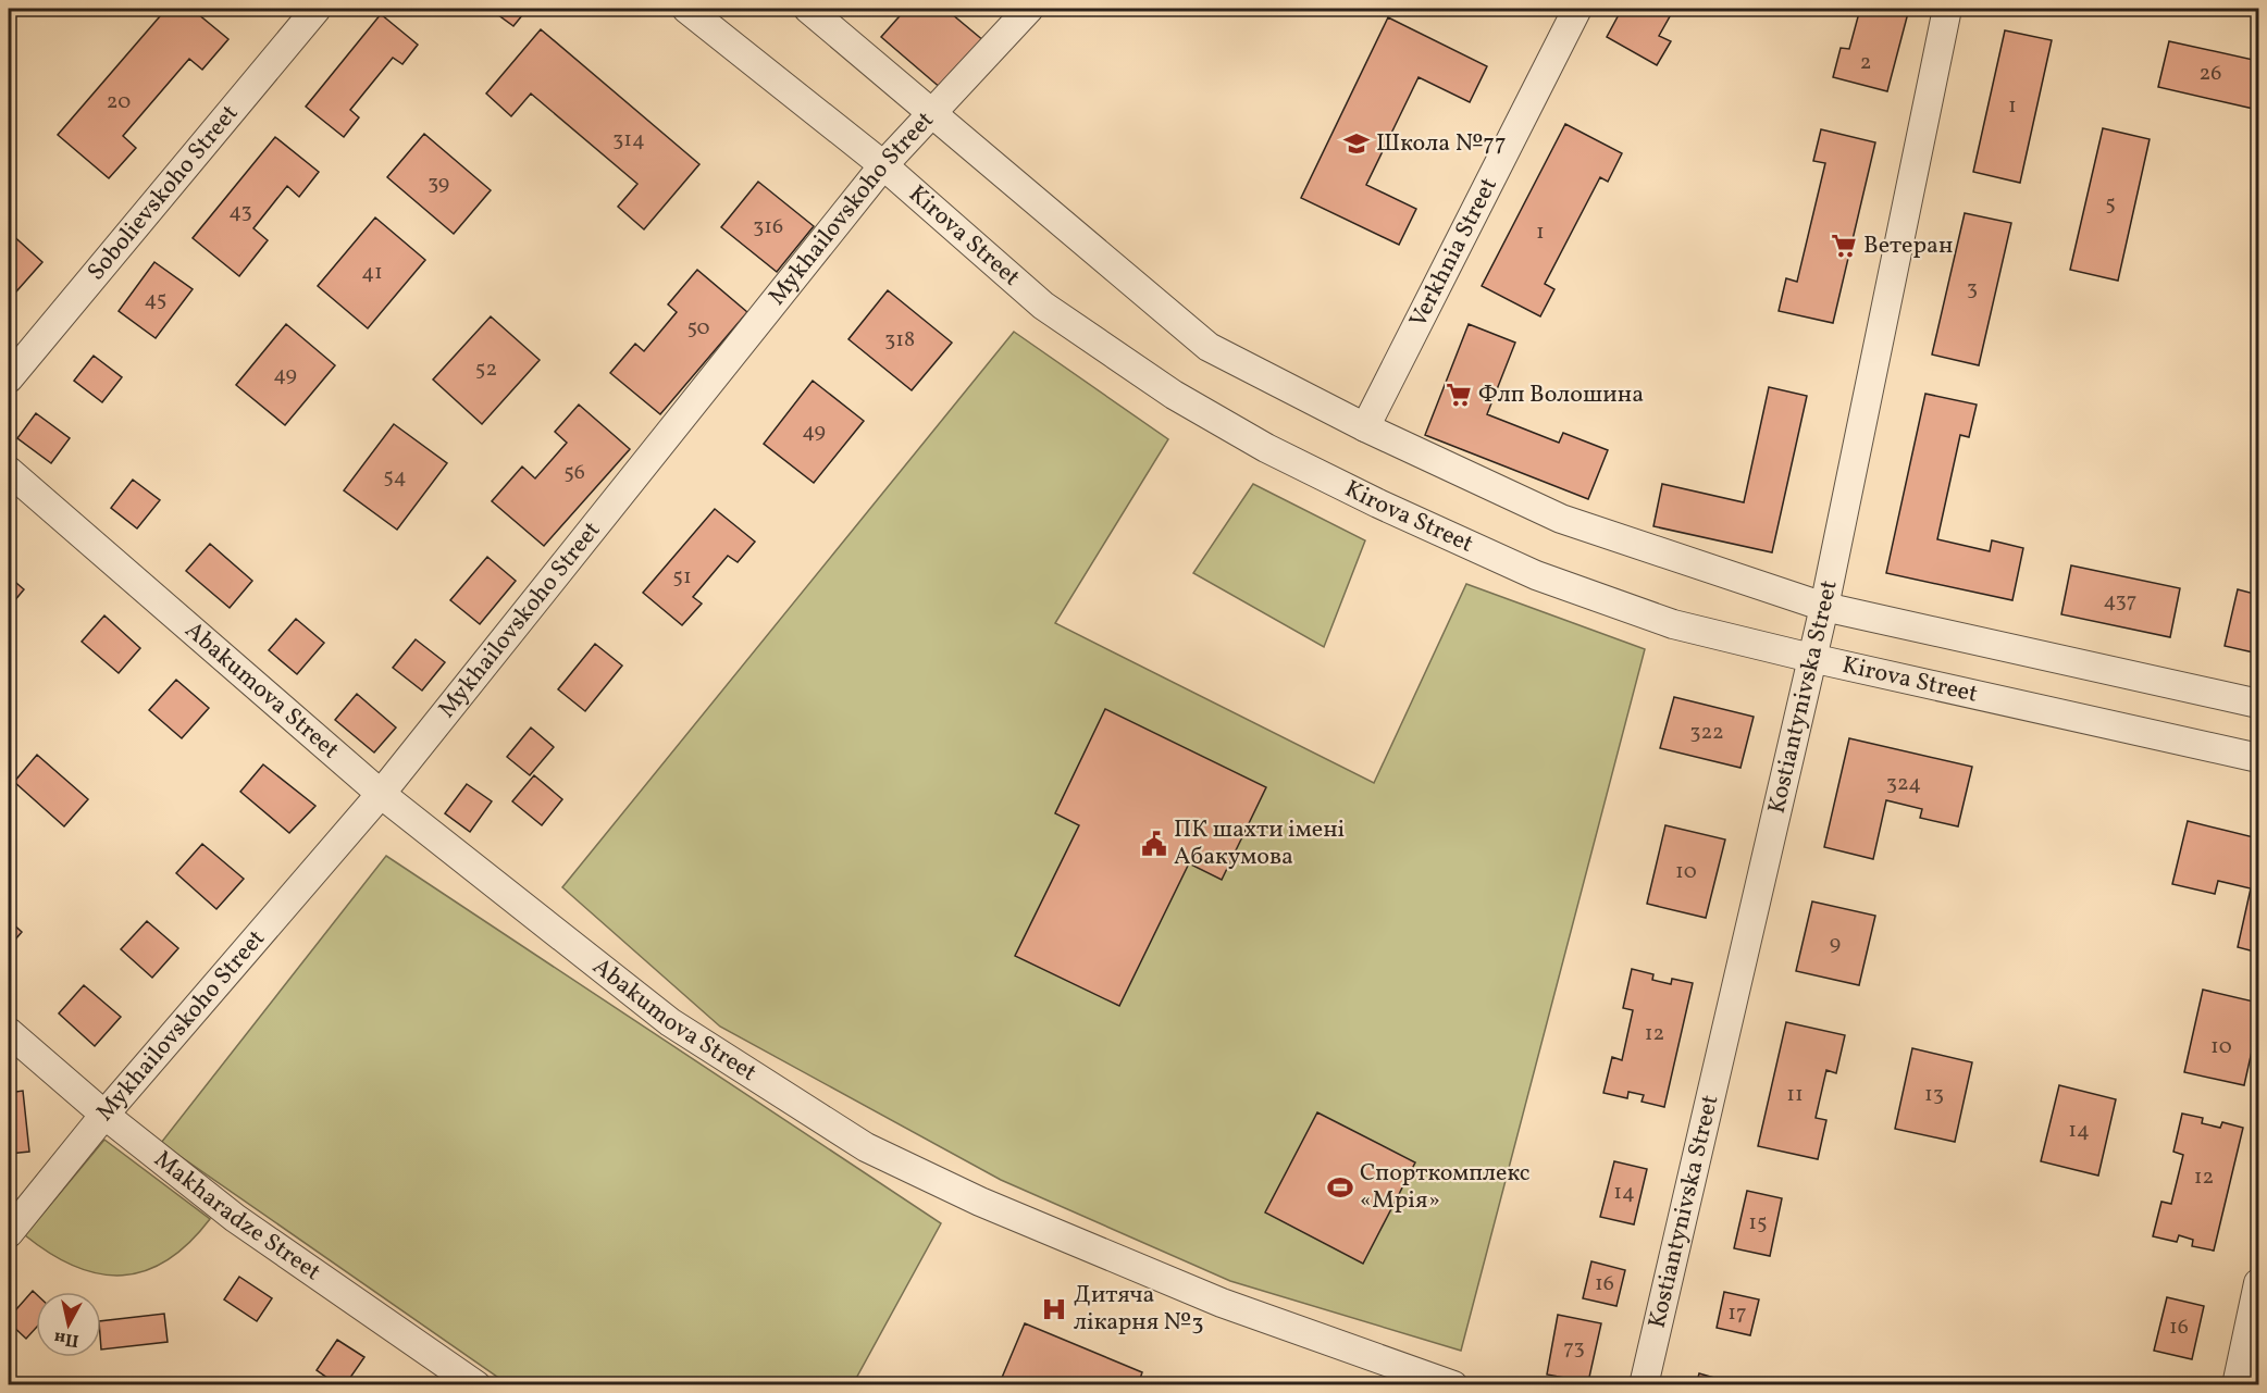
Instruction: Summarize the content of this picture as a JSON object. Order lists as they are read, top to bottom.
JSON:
{
  "streets": {
    "street": [
      "Sobolievskoho Street",
      "Mykhailovskoho Street",
      "Kirova Street",
      "Verkhnia Street",
      "Abakumova Street",
      "Kostiantynivska Street",
      "Makharadze Street"
    ]
  },
  "crossings": [
    ["Mykhailovskoho Street", "Kirova Street"],
    ["Mykhailovskoho Street", "Abakumova Street"],
    ["Mykhailovskoho Street", "Makharadze Street"],
    ["Kirova Street", "Kostiantynivska Street"]
  ],
  "places": {
    "school or university": ["Школа №77"],
    "supermarket": ["Ветеран", "Флп Волошина"],
    "public building": ["ПК шахти імені Абакумова"],
    "sports": ["Спорткомплекс «Мрія»"],
    "hospital": ["Дитяча лікарня №3"]
  },
  "house_numbers": [
    "2",
    "26",
    "20",
    "1",
    "314",
    "39",
    "5",
    "43",
    "316",
    "1",
    "41",
    "3",
    "45",
    "50",
    "318",
    "52",
    "49",
    "49",
    "56",
    "54",
    "51",
    "437",
    "322",
    "324",
    "10",
    "9",
    "12",
    "10",
    "11",
    "13",
    "14",
    "12",
    "14",
    "15",
    "16",
    "17",
    "16",
    "73"
  ],
  "north": "bottom"
}
